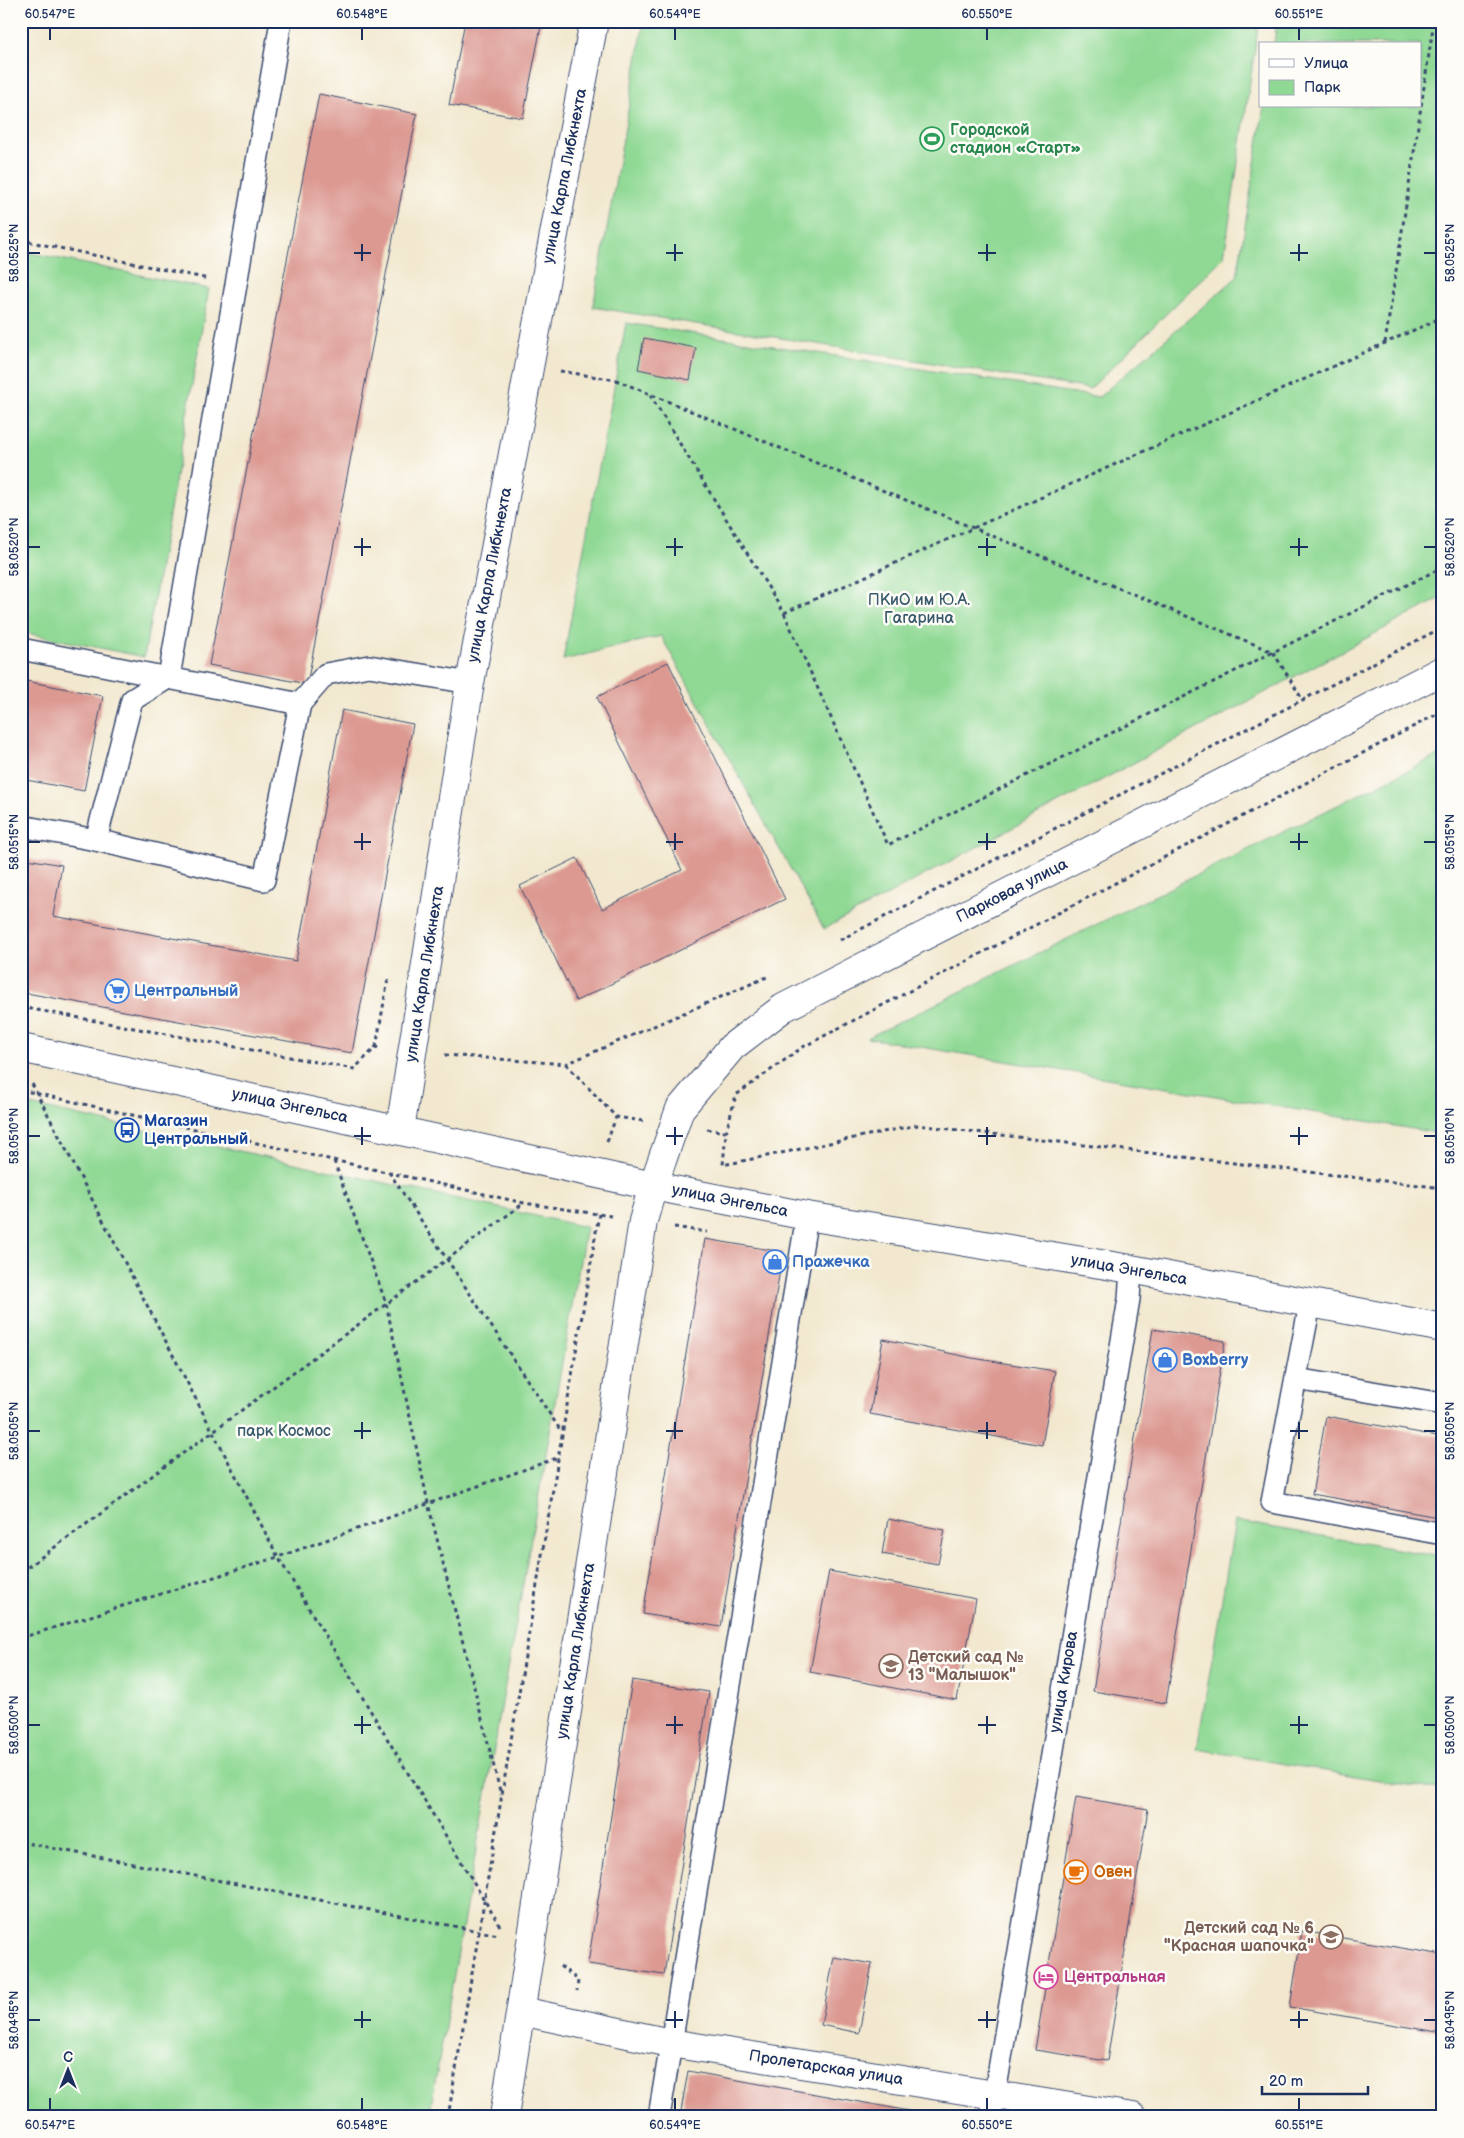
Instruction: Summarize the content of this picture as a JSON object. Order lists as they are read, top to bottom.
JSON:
{
  "streets": {
    "street": [
      "улица Карла Либкнехта",
      "Парковая улица",
      "улица Энгельса",
      "Пролетарская улица"
    ],
    "lane": ["улица Кирова"]
  },
  "crossings": [
    ["улица Карла Либкнехта", "Парковая улица"],
    ["улица Карла Либкнехта", "улица Энгельса"],
    ["улица Карла Либкнехта", "Пролетарская улица"],
    ["Парковая улица", "улица Энгельса"],
    ["улица Энгельса", "улица Кирова"],
    ["улица Кирова", "Пролетарская улица"]
  ],
  "parks": ["ПКиО им Ю.А. Гагарина", "парк Космос"],
  "places": {
    "sports": ["Городской стадион «Старт»"],
    "supermarket": ["Центральный"],
    "bus stop": ["Магазин Центральный"],
    "shop": ["Пражечка", "Boxberry"],
    "school or university": ["Детский сад № 13 \"Малышок\"", "Детский сад № 6 \"Красная шапочка\""],
    "cafe": ["Овен"],
    "hotel": ["Центральная"]
  },
  "legend": ["Улица", "Парк"],
  "scale_bar": "20 m",
  "north": "top",
  "coordinates": [
    "60.547°E",
    "60.548°E",
    "60.549°E",
    "60.550°E",
    "60.551°E",
    "58.0525°N",
    "58.0520°N",
    "58.0515°N",
    "58.0510°N",
    "58.0505°N",
    "58.0500°N",
    "58.0495°N"
  ]
}
